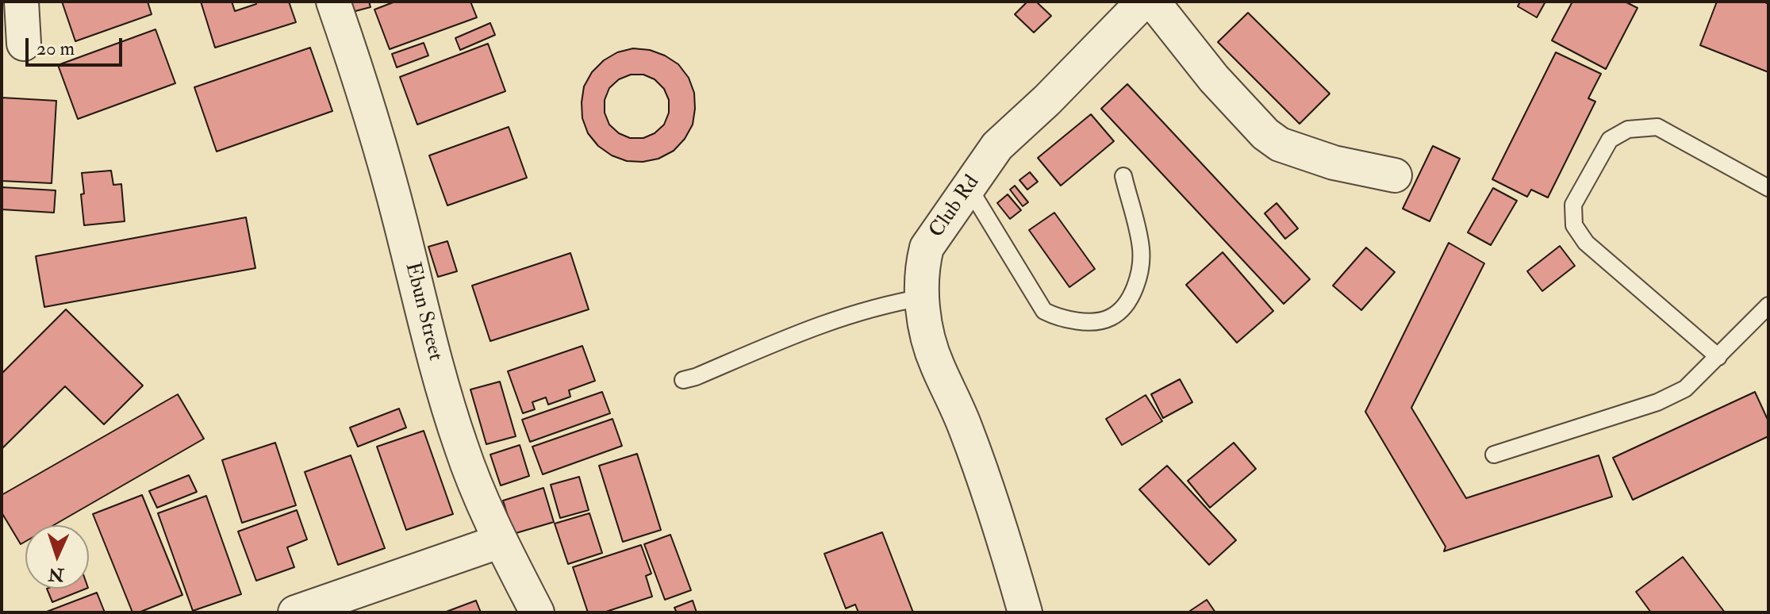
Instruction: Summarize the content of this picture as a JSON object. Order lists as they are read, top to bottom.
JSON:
{
  "streets": {
    "street": ["Club Rd", "Ebun Street"]
  },
  "scale_bar": "20 m",
  "north": "bottom"
}
